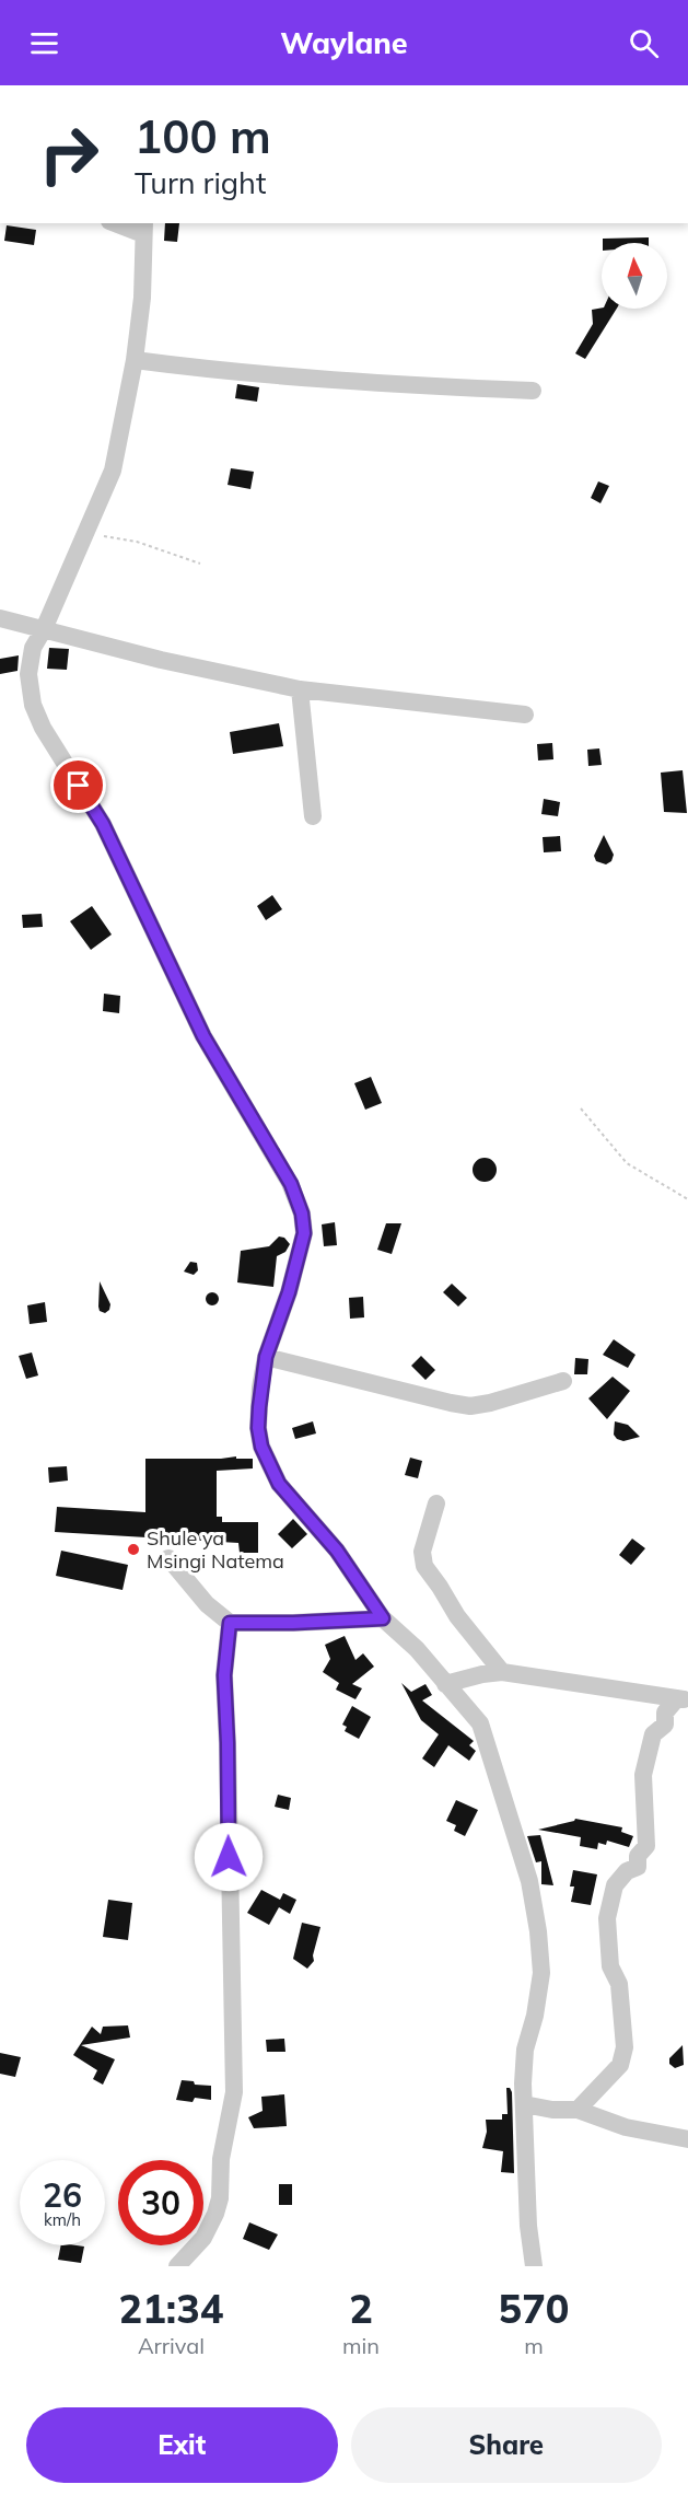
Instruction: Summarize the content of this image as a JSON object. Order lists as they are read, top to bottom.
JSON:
{
  "places": ["Shule ya Msingi Natema"],
  "north": "top",
  "page": {
    "header": "Waylane",
    "turn": ["100 m", "Turn right"],
    "speed": "26 km/h",
    "limit": "30",
    "eta": [
      "21:34",
      "Arrival",
      "2",
      "min",
      "570",
      "m"
    ],
    "buttons": ["Exit", "Share"]
  }
}
